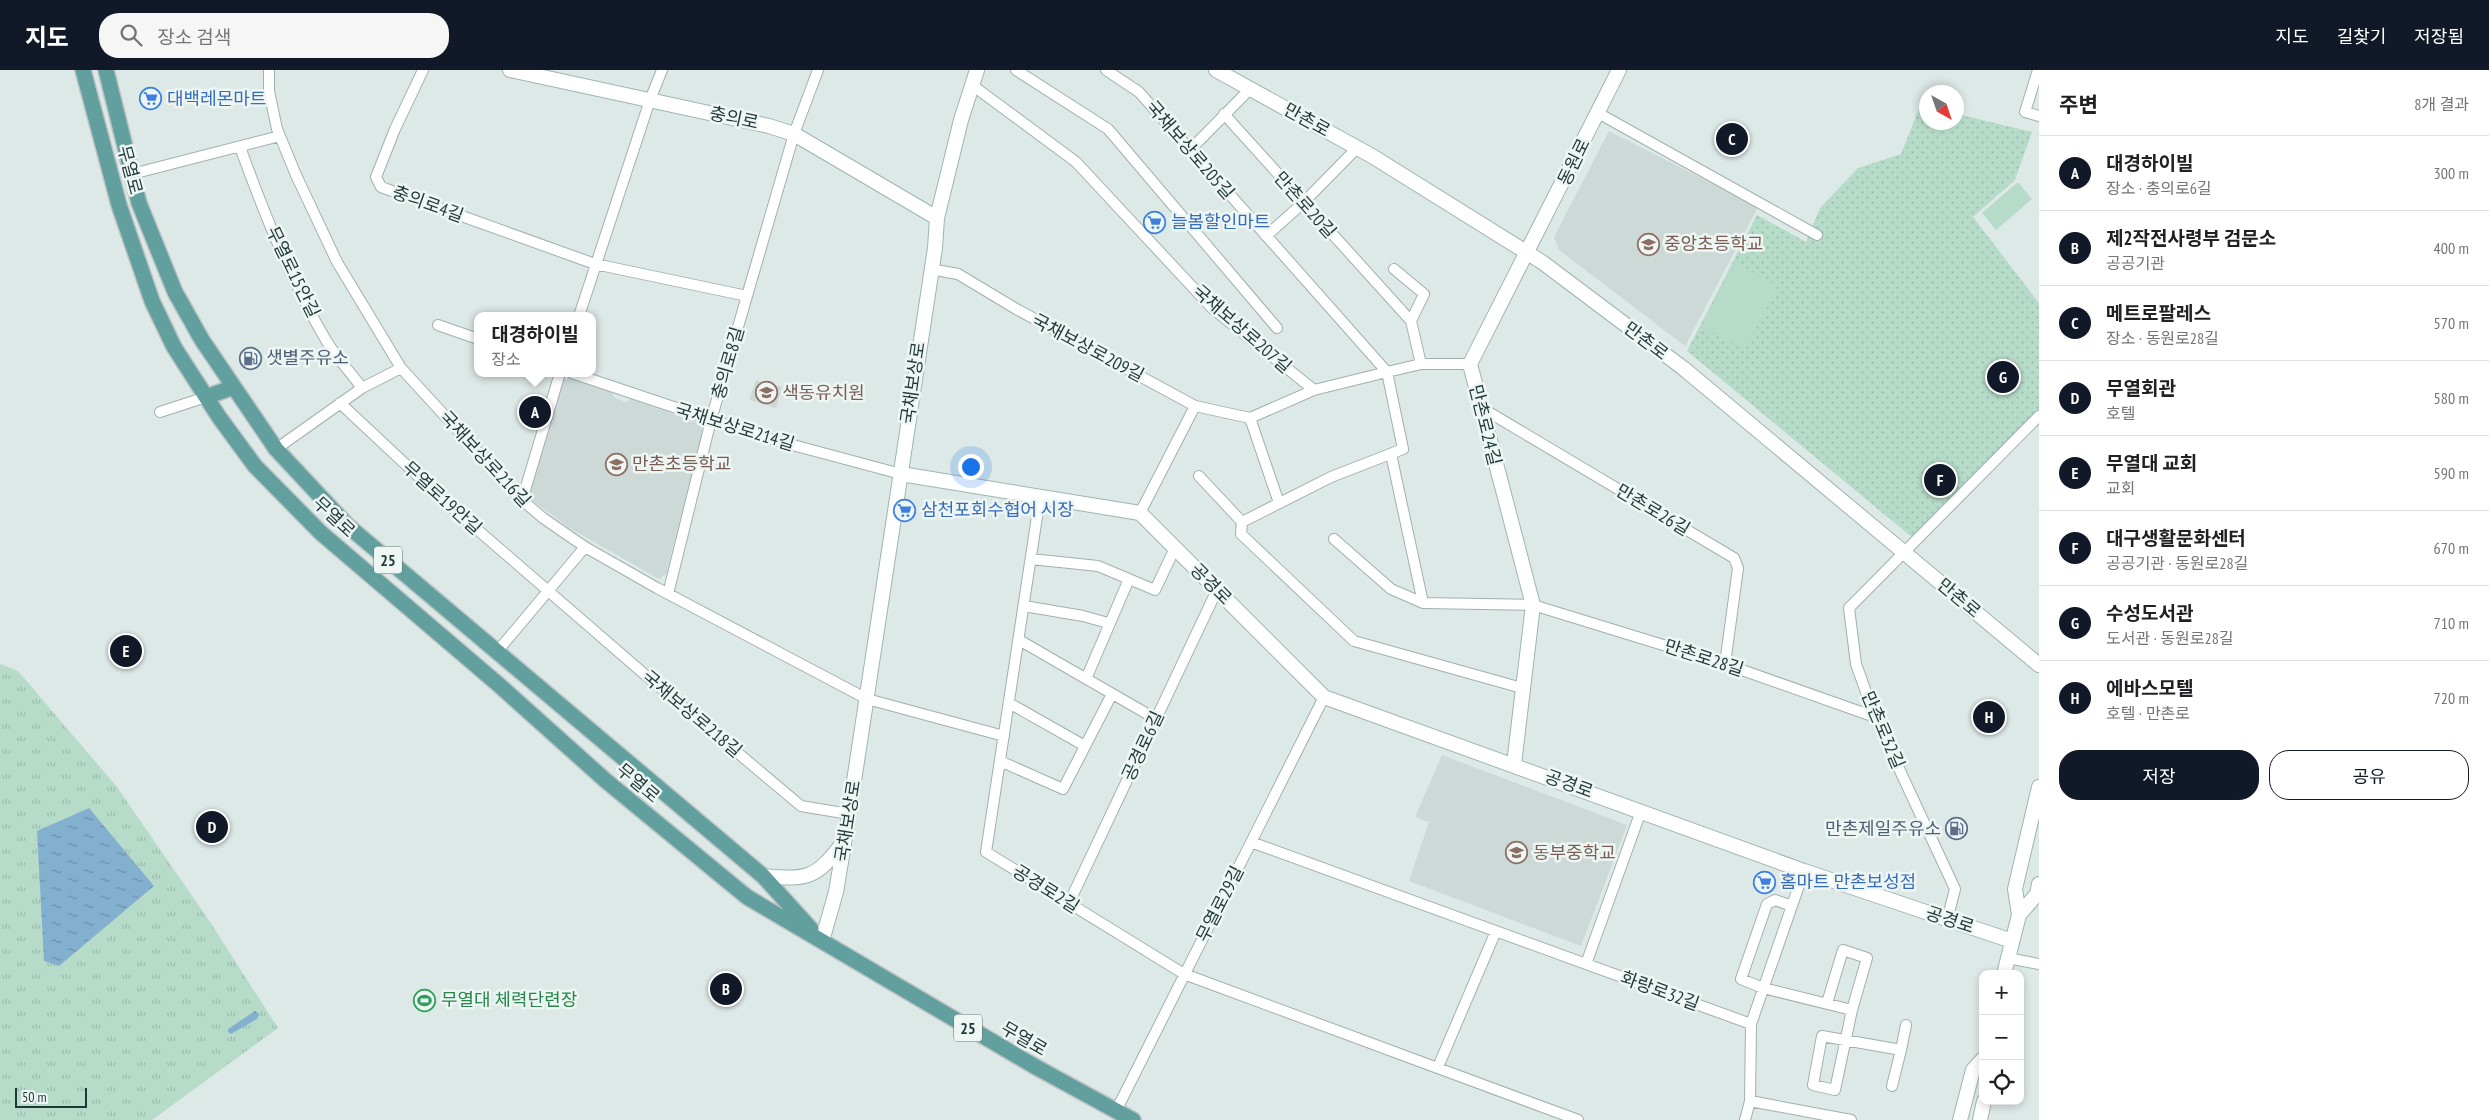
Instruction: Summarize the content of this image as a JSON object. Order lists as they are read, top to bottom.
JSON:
{
  "streets": {
    "main road": ["무열로", "25"],
    "street": [
      "충의로",
      "만촌로",
      "국채보상로205길",
      "동원로",
      "충의로4길",
      "만촌로20길",
      "무열로15안길",
      "국채보상로207길",
      "국채보상로209길",
      "충의로8길",
      "국채보상로",
      "만촌로24길",
      "국채보상로214길",
      "국채보상로216길",
      "무열로19안길",
      "만촌로26길",
      "공경로",
      "만촌로28길",
      "국채보상로218길",
      "만촌로32길",
      "공경로6길",
      "공경로2길",
      "무열로29길",
      "화랑로32길"
    ]
  },
  "crossings": [
    ["충의로", "충의로8길"],
    ["충의로", "국채보상로"],
    ["만촌로", "동원로"],
    ["만촌로", "만촌로24길"],
    ["만촌로", "만촌로32길"],
    ["동원로", "만촌로24길"],
    ["무열로", "국채보상로"],
    ["무열로", "무열로29길"],
    ["국채보상로207길", "국채보상로"],
    ["국채보상로209길", "국채보상로"],
    ["충의로8길", "국채보상로214길"],
    ["충의로8길", "국채보상로216길"],
    ["국채보상로", "국채보상로214길"],
    ["국채보상로", "국채보상로216길"],
    ["국채보상로", "국채보상로218길"],
    ["만촌로24길", "만촌로26길"],
    ["만촌로24길", "공경로"],
    ["만촌로24길", "만촌로28길"],
    ["무열로19안길", "국채보상로218길"],
    ["만촌로26길", "만촌로28길"],
    ["공경로", "만촌로32길"],
    ["공경로", "공경로6길"],
    ["공경로", "무열로29길"],
    ["만촌로28길", "만촌로32길"],
    ["공경로6길", "공경로2길"],
    ["공경로2길", "무열로29길"],
    ["무열로29길", "화랑로32길"]
  ],
  "places": {
    "supermarket": [
      "대백레몬마트",
      "늘봄할인마트",
      "삼천포회수협어 시장",
      "홈마트 만촌보성점"
    ],
    "school or university": [
      "중앙초등학교",
      "색동유치원",
      "만촌초등학교",
      "동부중학교"
    ],
    "fuel station": ["샛별주유소", "만촌제일주유소"],
    "sports": ["무열대 체력단련장"]
  },
  "scale_bar": "50 m",
  "north": "bottom right",
  "page": {
    "header": "지도",
    "search": "장소 검색",
    "nav": ["지도", "길찾기", "저장됨"],
    "heading": ["주변", "8개 결과"],
    "pins": [
      "C",
      "G",
      "A",
      "F",
      "E",
      "H",
      "D",
      "B"
    ],
    "list": [
      {
        "mark": "A",
        "name": "대경하이빌",
        "note": "장소 · 충의로6길",
        "value": "300 m"
      },
      {
        "mark": "B",
        "name": "제2작전사령부 검문소",
        "note": "공공기관",
        "value": "400 m"
      },
      {
        "mark": "C",
        "name": "메트로팔레스",
        "note": "장소 · 동원로28길",
        "value": "570 m"
      },
      {
        "mark": "D",
        "name": "무열회관",
        "note": "호텔",
        "value": "580 m"
      },
      {
        "mark": "E",
        "name": "무열대 교회",
        "note": "교회",
        "value": "590 m"
      },
      {
        "mark": "F",
        "name": "대구생활문화센터",
        "note": "공공기관 · 동원로28길",
        "value": "670 m"
      },
      {
        "mark": "G",
        "name": "수성도서관",
        "note": "도서관 · 동원로28길",
        "value": "710 m"
      },
      {
        "mark": "H",
        "name": "에바스모텔",
        "note": "호텔 · 만촌로",
        "value": "720 m"
      }
    ],
    "popup": ["대경하이빌", "장소"],
    "buttons": ["저장", "공유"],
    "map_buttons": ["+", "−"],
    "scale": "50 m"
  }
}
